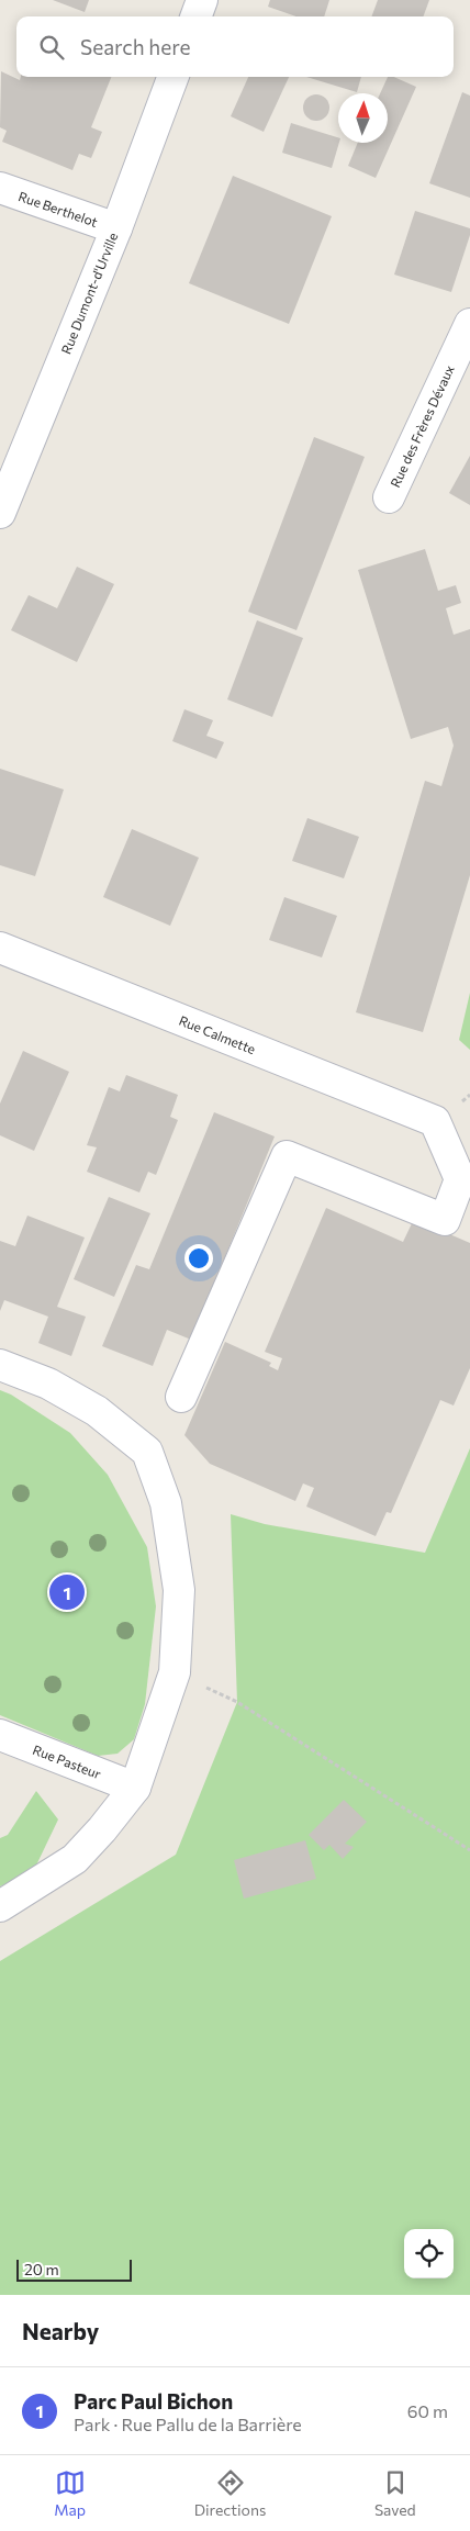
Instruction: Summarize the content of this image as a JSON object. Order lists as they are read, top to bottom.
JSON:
{
  "streets": {
    "street": [
      "Rue Berthelot",
      "Rue Dumont-d'Urville",
      "Rue des Frères Dévaux",
      "Rue Calmette",
      "Rue Pasteur"
    ]
  },
  "crossings": [
    ["Rue Berthelot", "Rue Dumont-d'Urville"]
  ],
  "scale_bar": "20 m",
  "north": "top",
  "page": {
    "search": "Search here",
    "pins": "1",
    "scale": "20 m",
    "heading": "Nearby",
    "list": [
      {
        "mark": "1",
        "name": "Parc Paul Bichon",
        "note": "Park · Rue Pallu de la Barrière",
        "value": "60 m"
      }
    ],
    "nav": ["Map", "Directions", "Saved"]
  }
}
